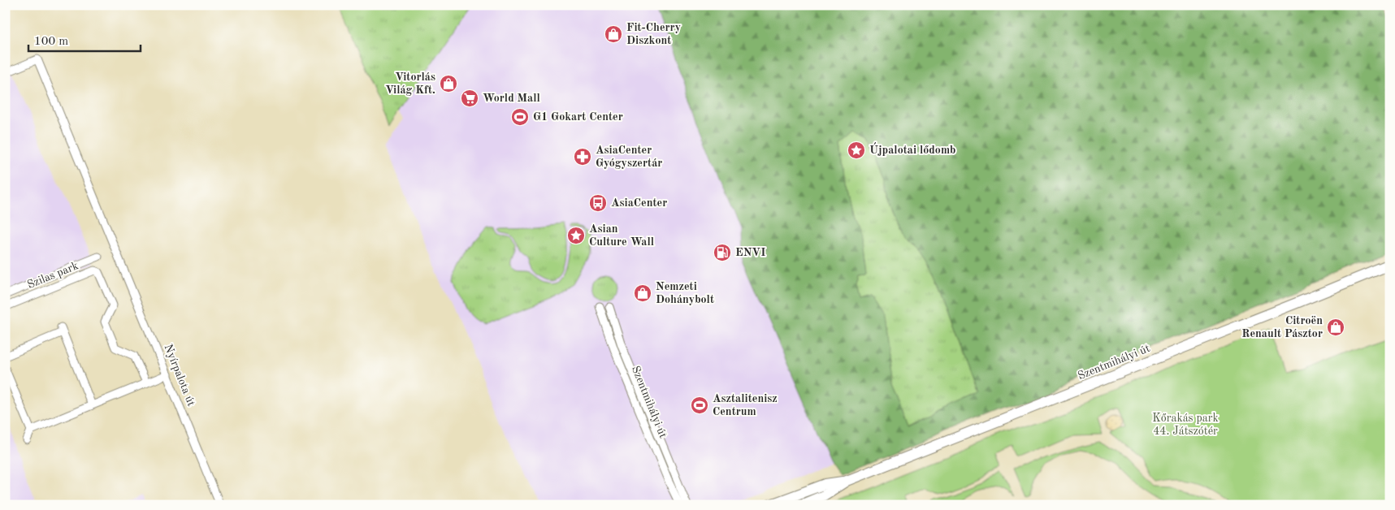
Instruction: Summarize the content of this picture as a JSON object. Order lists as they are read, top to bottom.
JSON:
{
  "streets": {
    "main road": ["Szentmihályi út"],
    "street": ["Szilas park", "Nyírpalota út"]
  },
  "parks": ["Kőrakás park 44. Játszótér"],
  "places": {
    "shop": [
      "Fit-Cherry Diszkont",
      "Vitorlás Világ Kft.",
      "Nemzeti Dohánybolt",
      "Citroën Renault Pásztor"
    ],
    "supermarket": ["World Mall"],
    "sports": ["G1 Gokart Center", "Asztalitenisz Centrum"],
    "place": ["Újpalotai lődomb", "Asian Culture Wall"],
    "pharmacy": ["AsiaCenter Gyógyszertár"],
    "bus stop": ["AsiaCenter"],
    "fuel station": ["ENVI"]
  },
  "scale_bar": "100 m"
}
